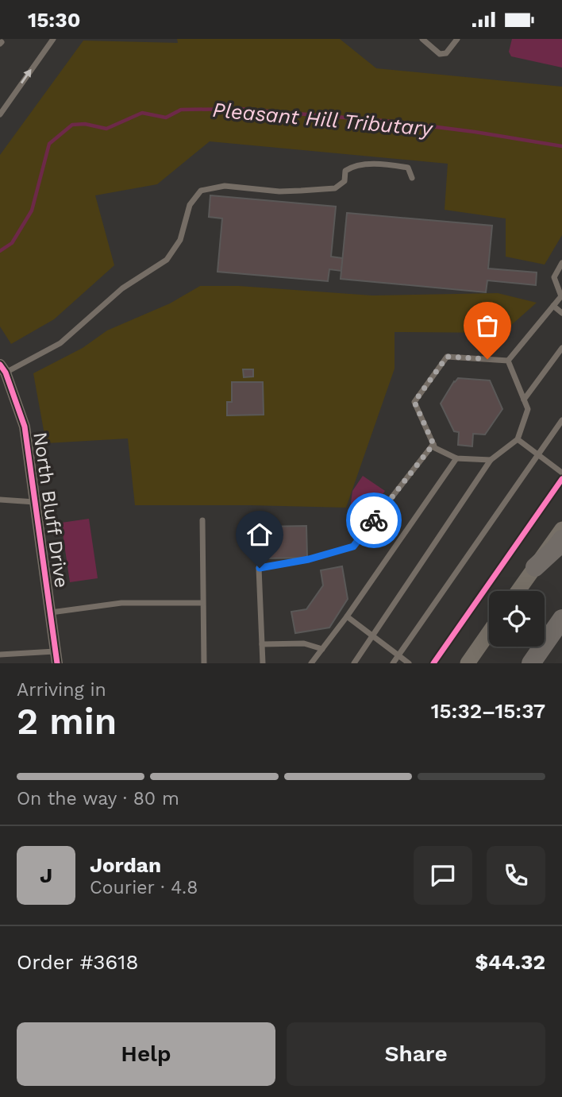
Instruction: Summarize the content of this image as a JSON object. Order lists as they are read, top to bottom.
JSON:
{
  "streets": {
    "street": ["North Bluff Drive"]
  },
  "water": ["Pleasant Hill Tributary"],
  "page": {
    "status": "15:30",
    "heading": ["2 min", "Arriving in", "15:32–15:37"],
    "panel": [
      "Jordan",
      "Courier · 4.8",
      "Order #3618",
      "$44.32"
    ],
    "bar": "On the way · 80 m",
    "round": "J",
    "buttons": ["Help", "Share"]
  }
}
